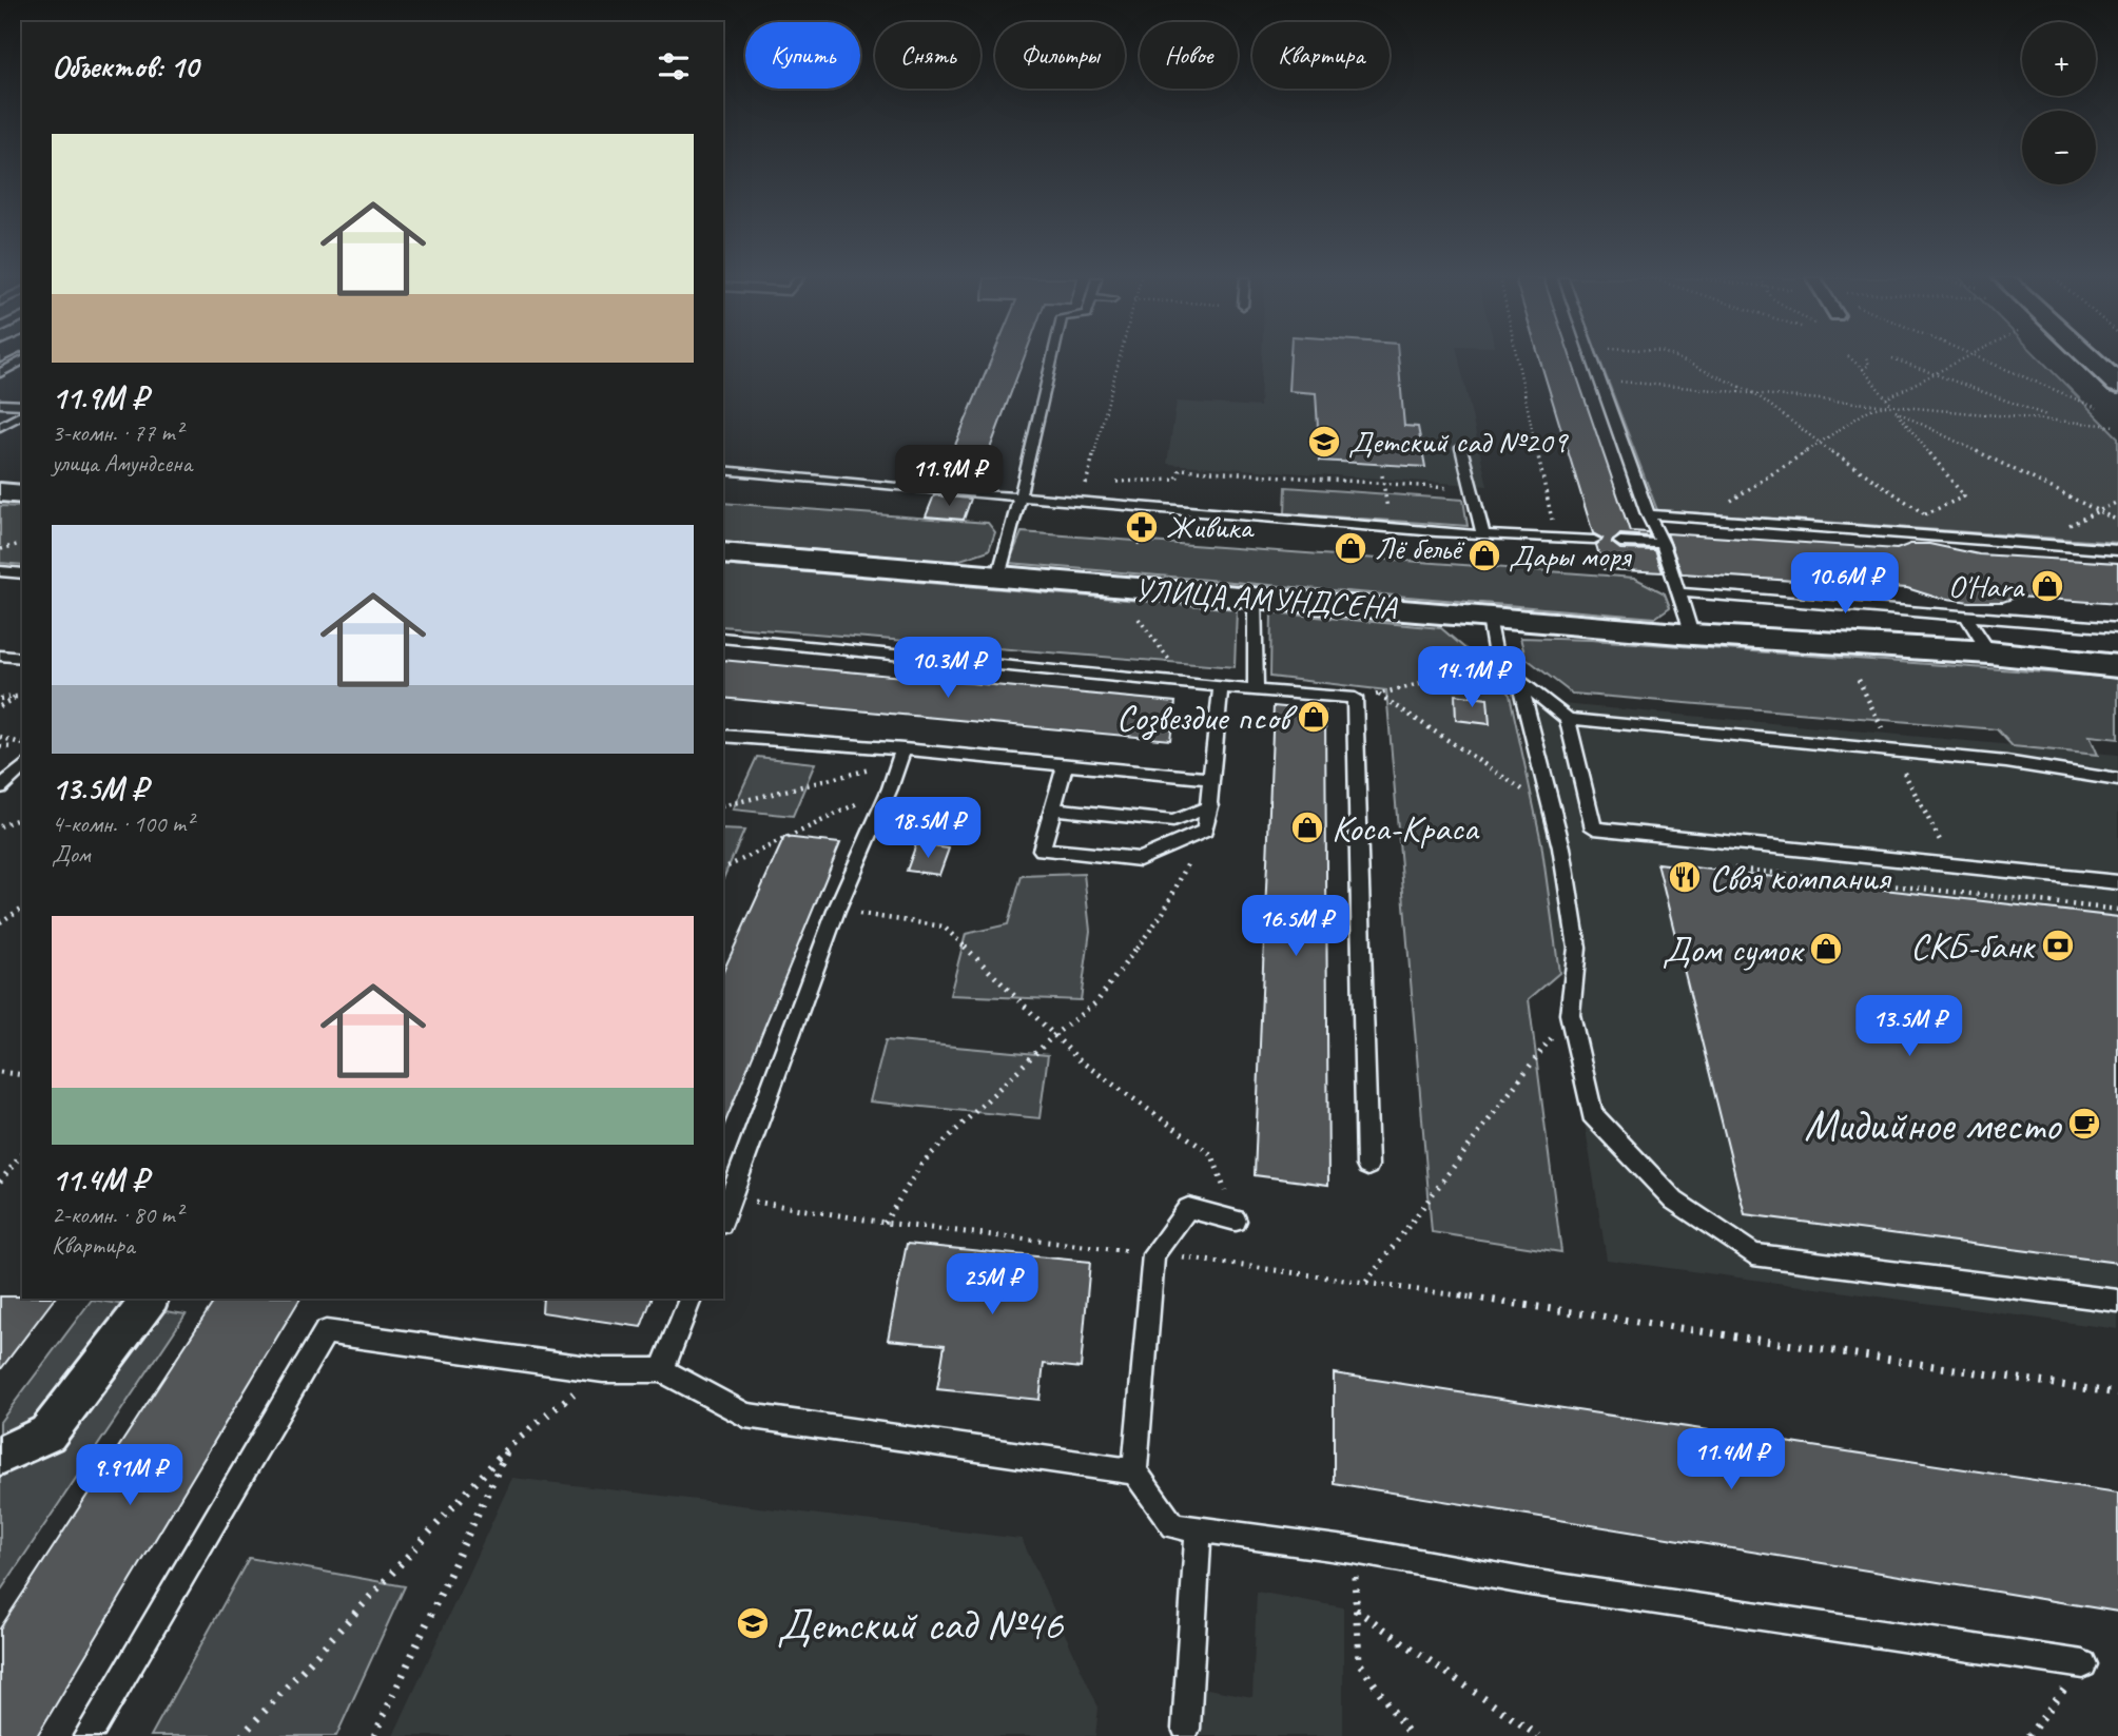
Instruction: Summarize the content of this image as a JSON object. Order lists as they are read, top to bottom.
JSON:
{
  "streets": {
    "main road": ["УЛИЦА АМУНДСЕНА"]
  },
  "places": {
    "school or university": ["Детский сад №209", "Детский сад №46"],
    "pharmacy": ["Живика"],
    "shop": [
      "Лё бельё",
      "Дары моря",
      "O'Hara",
      "Созвездие псов",
      "Коса-Краса",
      "Дом сумок"
    ],
    "restaurant": ["Своя компания"],
    "bank": ["СКБ-банк"],
    "cafe": ["Мидийное место"]
  },
  "page": {
    "map_buttons": ["+", "−"],
    "chip": [
      "Купить",
      "Снять",
      "Фильтры",
      "Новое",
      "Квартира"
    ],
    "heading": "Объектов: 10",
    "list": [
      {
        "name": "11.9M ₽",
        "note": "3-комн. · 77 m² · улица Амундсена"
      },
      {
        "name": "13.5M ₽",
        "note": "4-комн. · 100 m² · Дом"
      },
      {
        "name": "11.4M ₽",
        "note": "2-комн. · 80 m² · Квартира"
      }
    ],
    "price": [
      "11.9M ₽",
      "10.6M ₽",
      "10.3M ₽",
      "14.1M ₽",
      "18.5M ₽",
      "16.5M ₽",
      "13.5M ₽",
      "25M ₽",
      "11.4M ₽",
      "9.91M ₽"
    ]
  }
}
